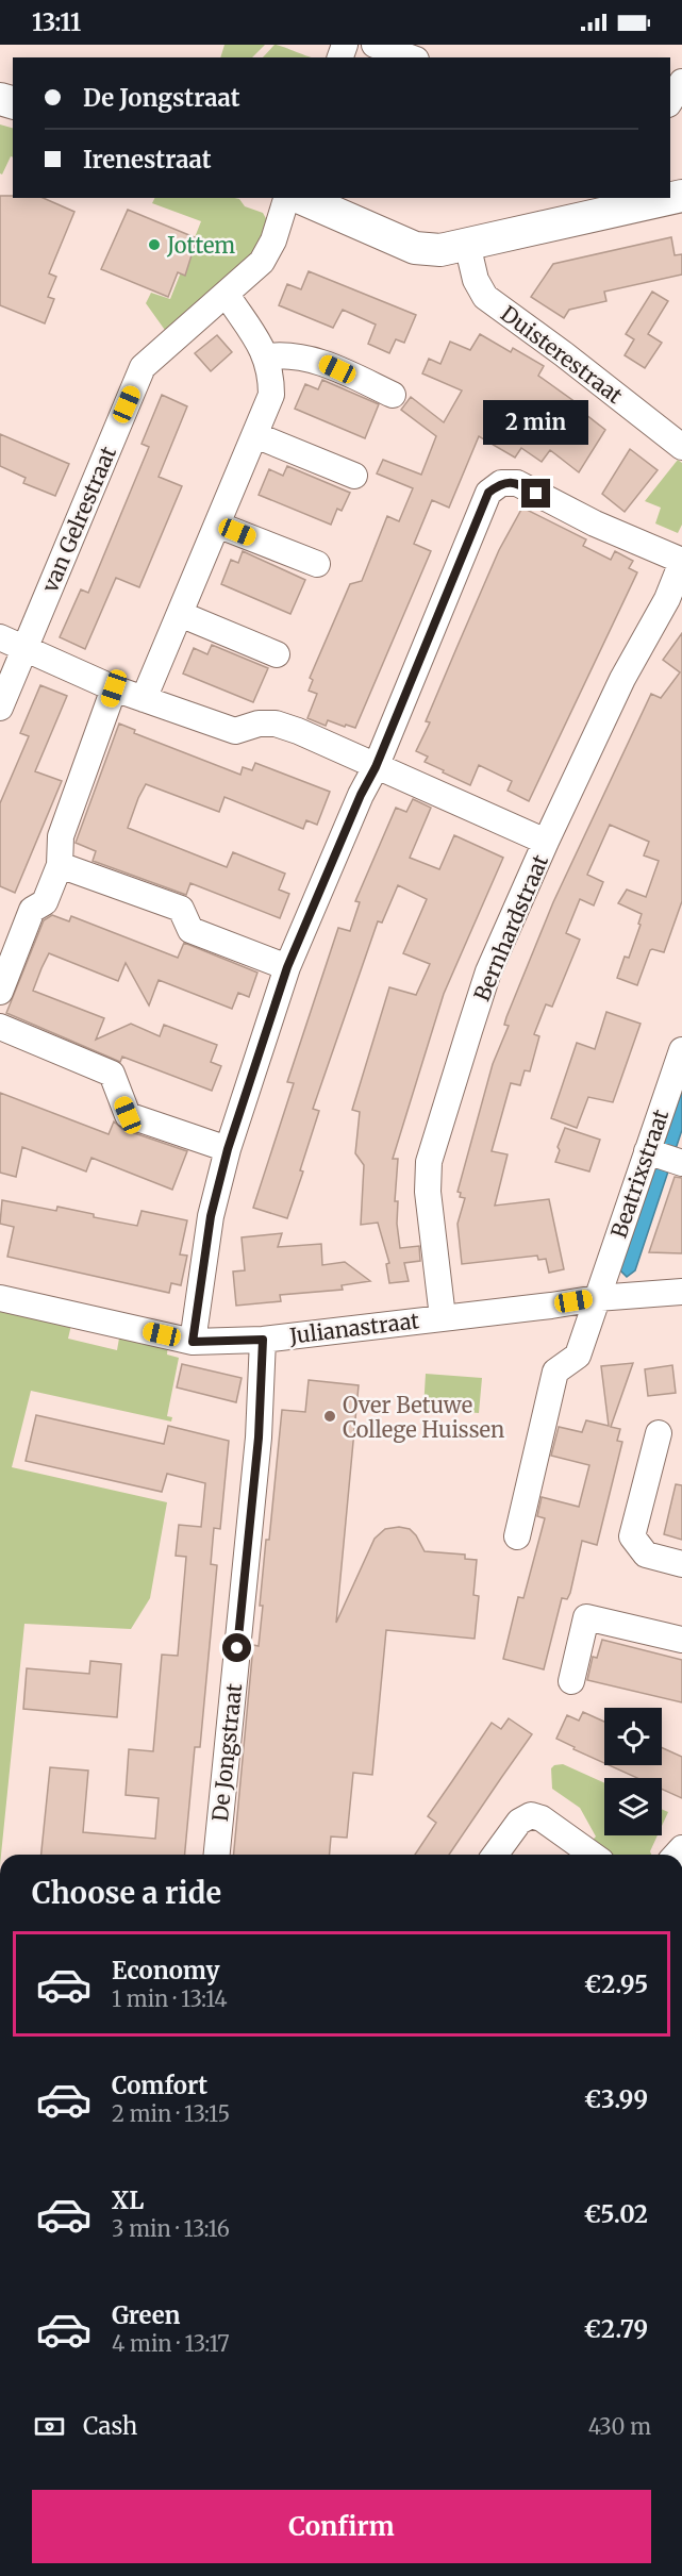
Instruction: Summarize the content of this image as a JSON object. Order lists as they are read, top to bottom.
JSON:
{
  "streets": {
    "street": [
      "Duisterestraat",
      "van Gelrestraat",
      "Bernhardstraat",
      "Beatrixstraat",
      "Julianastraat",
      "De Jongstraat"
    ]
  },
  "crossings": [
    ["Bernhardstraat", "Julianastraat"],
    ["Beatrixstraat", "Julianastraat"],
    ["Julianastraat", "De Jongstraat"]
  ],
  "places": ["Jottem", "Over Betuwe College Huissen"],
  "page": {
    "status": "13:11",
    "banner": ["De Jongstraat", "Irenestraat"],
    "bubble": "2 min",
    "heading": "Choose a ride",
    "list": [
      {
        "name": "Economy",
        "note": "1 min · 13:14",
        "value": "€2.95"
      },
      {
        "name": "Comfort",
        "note": "2 min · 13:15",
        "value": "€3.99"
      },
      {
        "name": "XL",
        "note": "3 min · 13:16",
        "value": "€5.02"
      },
      {
        "name": "Green",
        "note": "4 min · 13:17",
        "value": "€2.79"
      }
    ],
    "pay": ["Cash", "430 m"],
    "buttons": "Confirm"
  }
}
